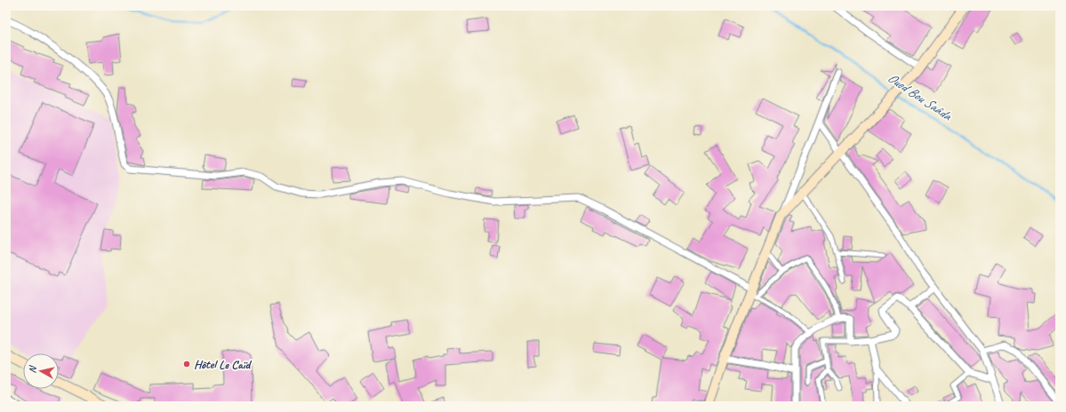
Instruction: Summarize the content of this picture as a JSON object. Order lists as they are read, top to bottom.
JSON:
{
  "water": ["Oued Bou Saâda"],
  "places": ["Hôtel Le Caïd"],
  "north": "left"
}
